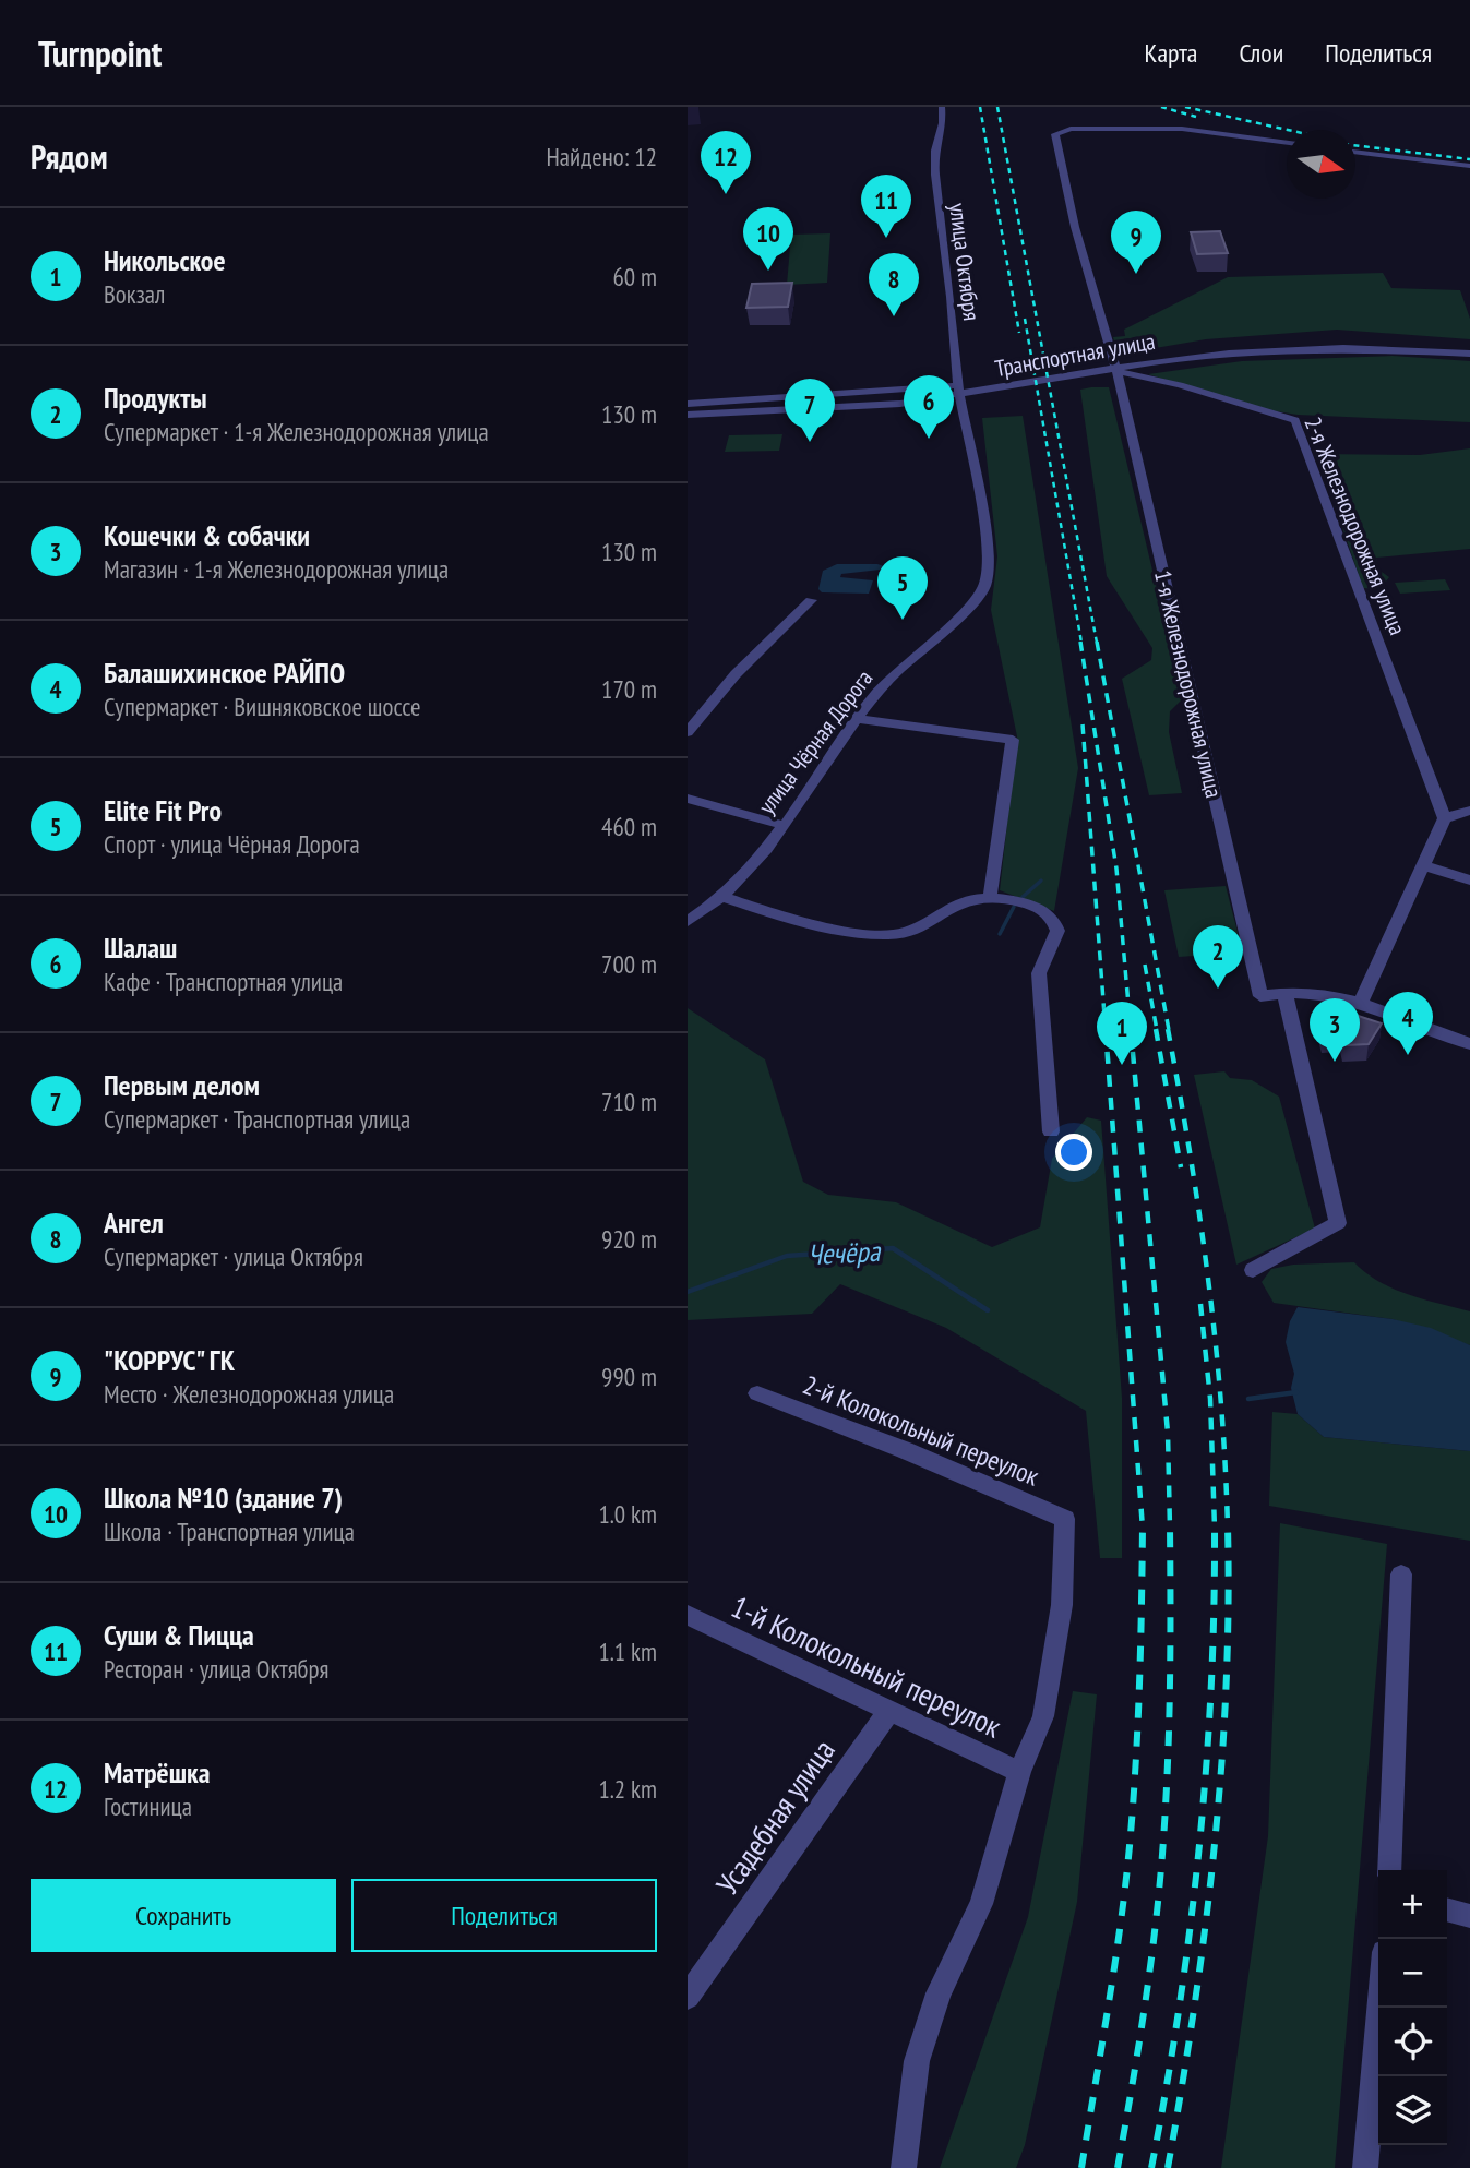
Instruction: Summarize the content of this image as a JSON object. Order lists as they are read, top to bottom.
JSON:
{
  "streets": {
    "street": [
      "улица Октября",
      "Транспортная улица",
      "2-я Железнодорожная улица",
      "1-я Железнодорожная улица",
      "улица Чёрная Дорога",
      "2-й Колокольный переулок",
      "1-й Колокольный переулок",
      "Усадебная улица"
    ]
  },
  "crossings": [
    ["улица Октября", "улица Чёрная Дорога"],
    ["2-я Железнодорожная улица", "1-я Железнодорожная улица"],
    ["2-й Колокольный переулок", "1-й Колокольный переулок"],
    ["1-й Колокольный переулок", "Усадебная улица"]
  ],
  "water": ["Чечёра"],
  "north": "right",
  "page": {
    "header": "Turnpoint",
    "nav": ["Карта", "Слои", "Поделиться"],
    "heading": ["Рядом", "Найдено: 12"],
    "pins": [
      "12",
      "11",
      "10",
      "9",
      "8",
      "6",
      "7",
      "5",
      "2",
      "4",
      "3",
      "1"
    ],
    "list": [
      {
        "mark": "1",
        "name": "Никольское",
        "note": "Вокзал",
        "value": "60 m"
      },
      {
        "mark": "2",
        "name": "Продукты",
        "note": "Супермаркет · 1-я Железнодорожная улица",
        "value": "130 m"
      },
      {
        "mark": "3",
        "name": "Кошечки & собачки",
        "note": "Магазин · 1-я Железнодорожная улица",
        "value": "130 m"
      },
      {
        "mark": "4",
        "name": "Балашихинское РАЙПО",
        "note": "Супермаркет · Вишняковское шоссе",
        "value": "170 m"
      },
      {
        "mark": "5",
        "name": "Elite Fit Pro",
        "note": "Спорт · улица Чёрная Дорога",
        "value": "460 m"
      },
      {
        "mark": "6",
        "name": "Шалаш",
        "note": "Кафе · Транспортная улица",
        "value": "700 m"
      },
      {
        "mark": "7",
        "name": "Первым делом",
        "note": "Супермаркет · Транспортная улица",
        "value": "710 m"
      },
      {
        "mark": "8",
        "name": "Ангел",
        "note": "Супермаркет · улица Октября",
        "value": "920 m"
      },
      {
        "mark": "9",
        "name": "\"КОРРУС\" ГК",
        "note": "Место · Железнодорожная улица",
        "value": "990 m"
      },
      {
        "mark": "10",
        "name": "Школа №10 (здание 7)",
        "note": "Школа · Транспортная улица",
        "value": "1.0 km"
      },
      {
        "mark": "11",
        "name": "Суши & Пицца",
        "note": "Ресторан · улица Октября",
        "value": "1.1 km"
      },
      {
        "mark": "12",
        "name": "Матрёшка",
        "note": "Гостиница",
        "value": "1.2 km"
      }
    ],
    "buttons": ["Сохранить", "Поделиться"],
    "map_buttons": ["+", "−"]
  }
}
